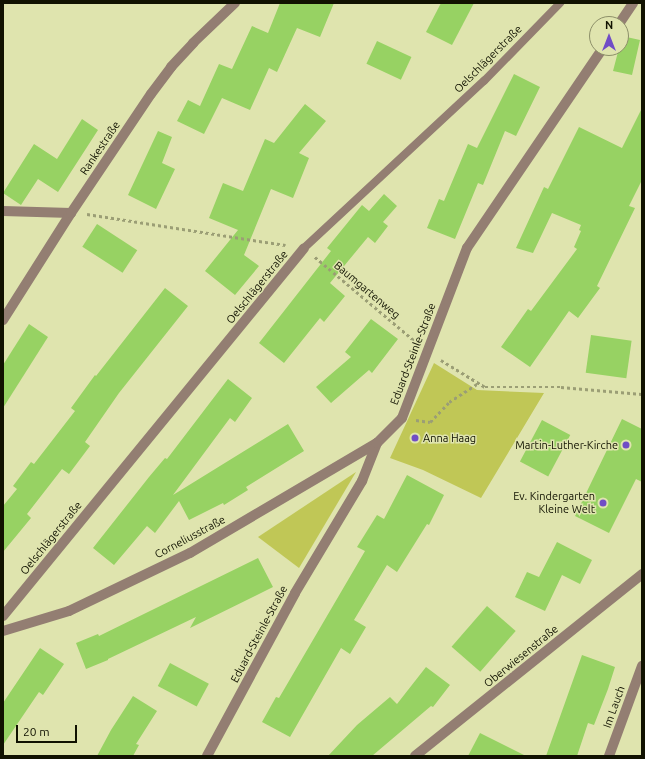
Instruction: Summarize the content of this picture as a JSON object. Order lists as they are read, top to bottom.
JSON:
{
  "streets": {
    "street": [
      "Oelschlägerstraße",
      "Rankestraße",
      "Eduard-Steinle-Straße",
      "Corneliusstraße",
      "Oberwiesenstraße",
      "Im Lauch"
    ],
    "path": ["Baumgartenweg"]
  },
  "crossings": [
    ["Oelschlägerstraße", "Baumgartenweg"],
    ["Baumgartenweg", "Eduard-Steinle-Straße"],
    ["Eduard-Steinle-Straße", "Corneliusstraße"]
  ],
  "places": ["Anna Haag", "Martin-Luther-Kirche", "Ev. Kindergarten Kleine Welt"],
  "scale_bar": "20 m",
  "north": "top"
}
